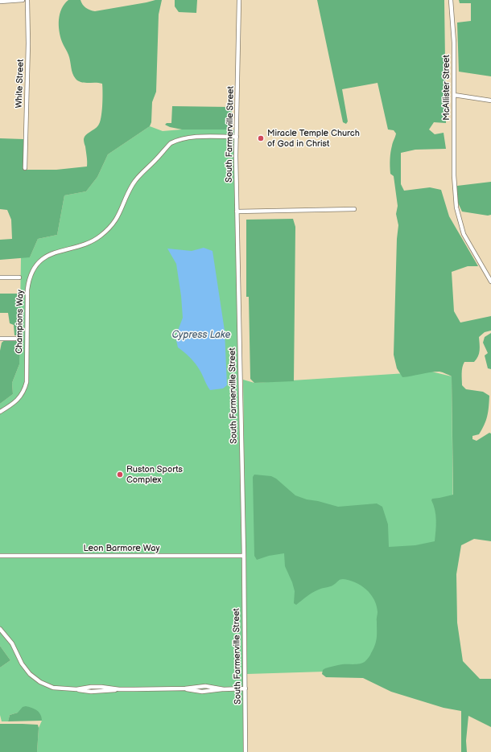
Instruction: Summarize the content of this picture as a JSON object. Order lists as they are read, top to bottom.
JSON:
{
  "streets": {
    "street": [
      "White Street",
      "McAllister Street",
      "South Farmerville Street",
      "Champions Way",
      "Leon Barmore Way"
    ]
  },
  "crossings": [
    ["South Farmerville Street", "Champions Way"],
    ["South Farmerville Street", "Leon Barmore Way"]
  ],
  "water": ["Cypress Lake"],
  "places": ["Miracle Temple Church of God in Christ", "Ruston Sports Complex"]
}
